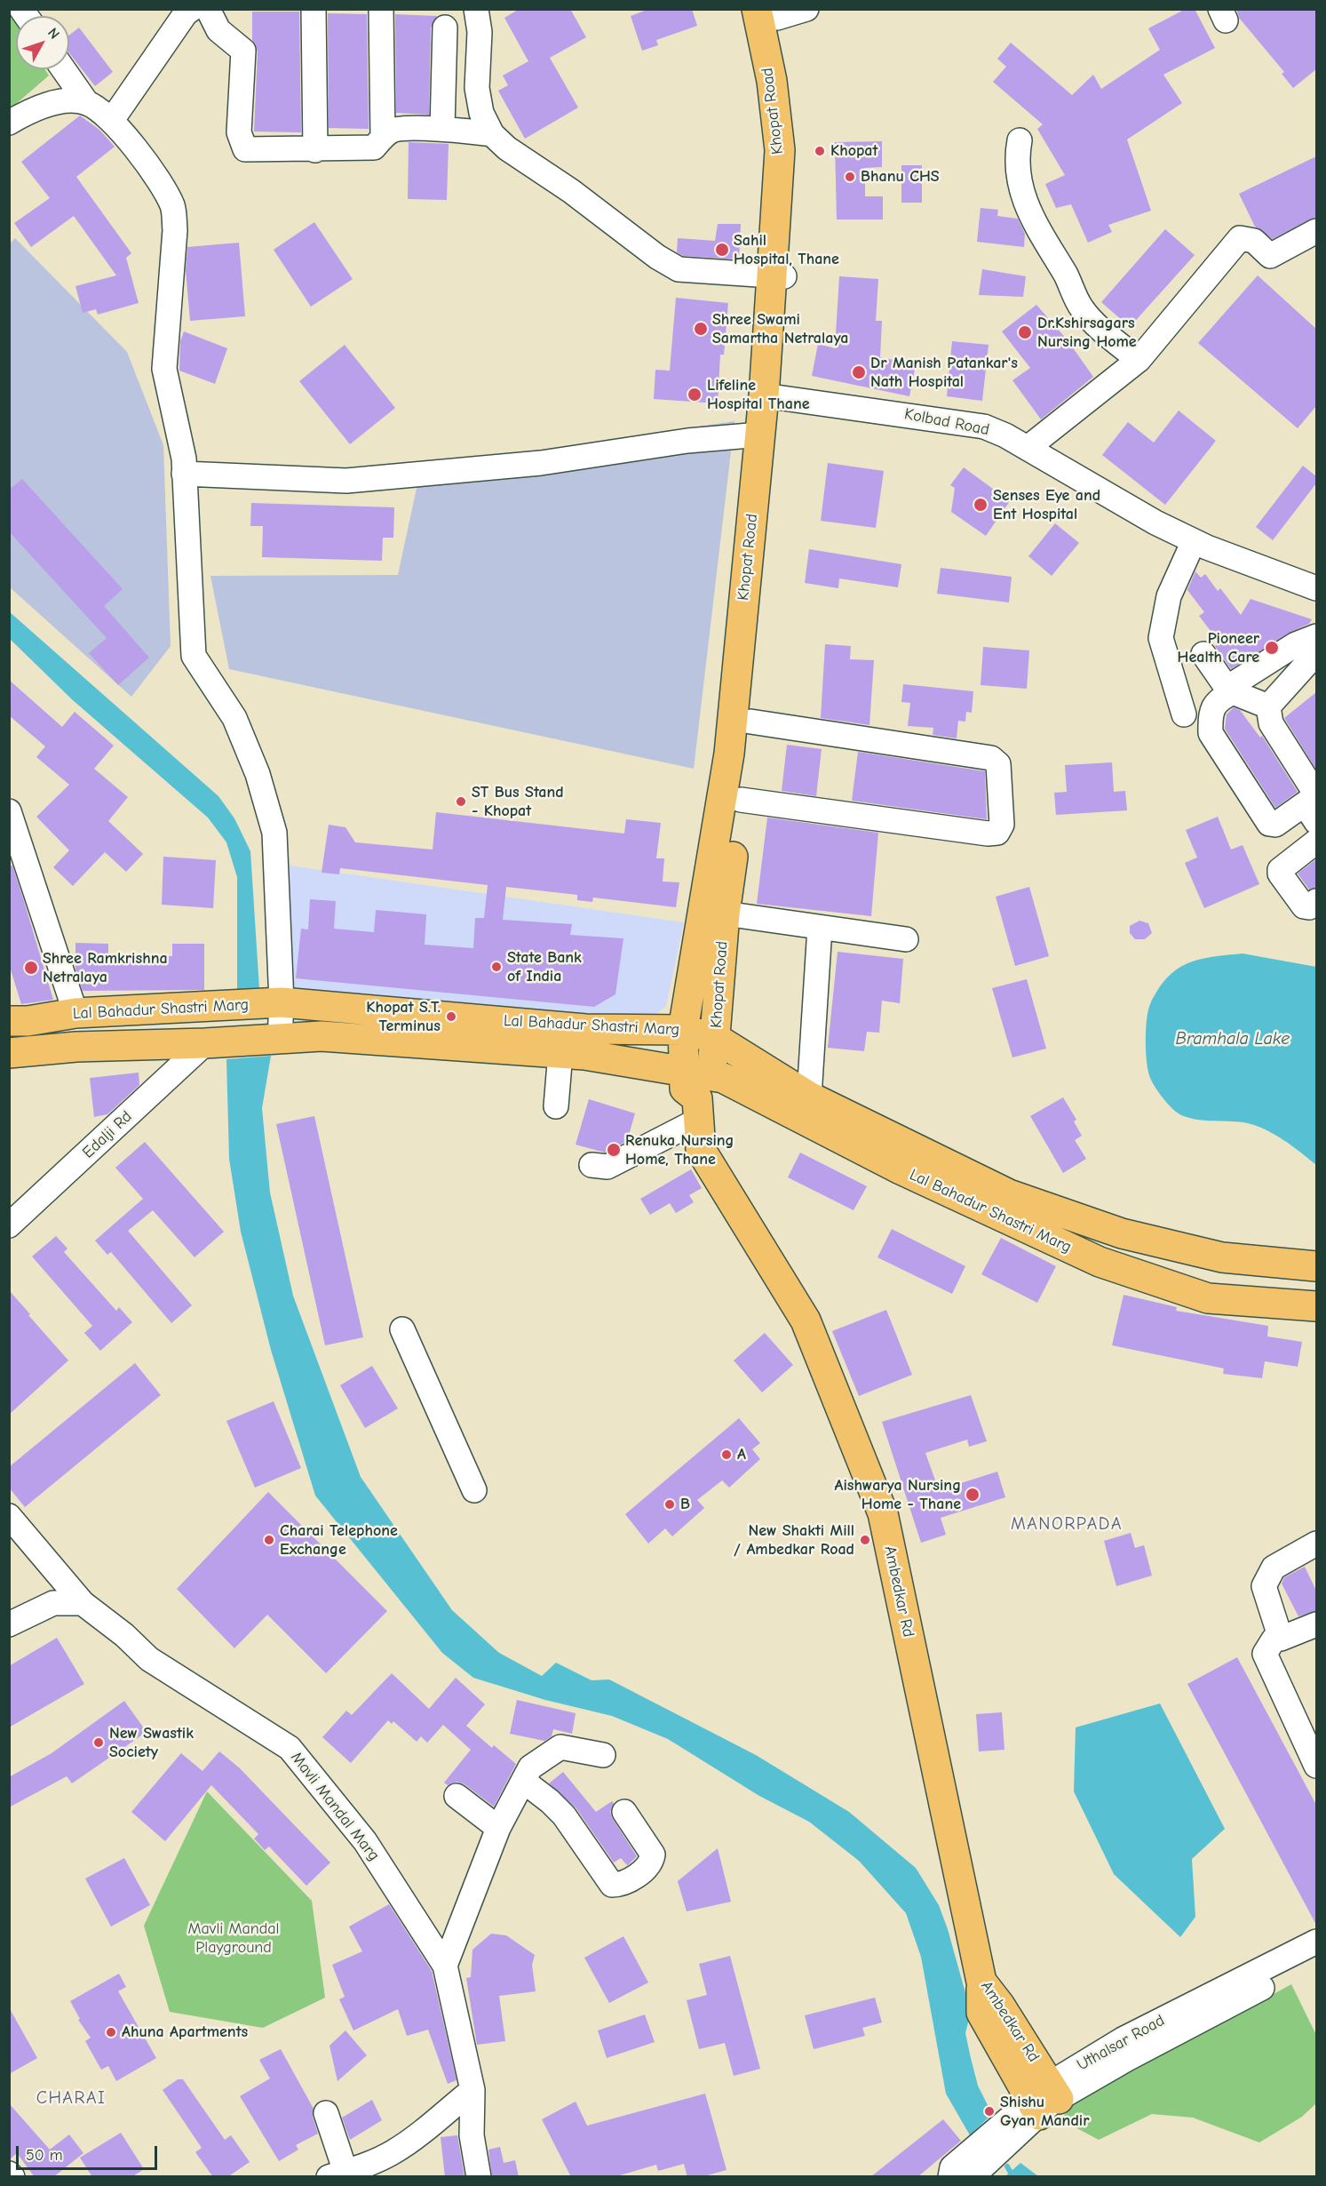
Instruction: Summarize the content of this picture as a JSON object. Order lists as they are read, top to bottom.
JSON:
{
  "streets": {
    "main road": ["Khopat Road", "Lal Bahadur Shastri Marg", "Ambedkar Rd"],
    "street": [
      "Kolbad Road",
      "Edalji Rd",
      "Mavli Mandal Marg",
      "Uthalsar Road"
    ]
  },
  "crossings": [
    ["Khopat Road", "Kolbad Road"],
    ["Khopat Road", "Lal Bahadur Shastri Marg"],
    ["Khopat Road", "Ambedkar Rd"],
    ["Lal Bahadur Shastri Marg", "Edalji Rd"],
    ["Lal Bahadur Shastri Marg", "Ambedkar Rd"],
    ["Ambedkar Rd", "Uthalsar Road"]
  ],
  "districts": ["MANORPADA", "CHARAI"],
  "water": ["Bramhala Lake"],
  "parks": ["Mavli Mandal Playground"],
  "places": [
    "Khopat",
    "Bhanu CHS",
    "Sahil Hospital, Thane",
    "Shree Swami Samartha Netralaya",
    "Dr.Kshirsagars Nursing Home",
    "Dr Manish Patankar's Nath Hospital",
    "Lifeline Hospital Thane",
    "Senses Eye and Ent Hospital",
    "Pioneer Health Care",
    "ST Bus Stand - Khopat",
    "State Bank of India",
    "Shree Ramkrishna Netralaya",
    "Khopat S.T. Terminus",
    "Renuka Nursing Home, Thane",
    "A",
    "Aishwarya Nursing Home - Thane",
    "B",
    "Charai Telephone Exchange",
    "New Shakti Mill / Ambedkar Road",
    "New Swastik Society",
    "Ahuna Apartments",
    "Shishu Gyan Mandir"
  ],
  "scale_bar": "50 m",
  "north": "top right"
}
